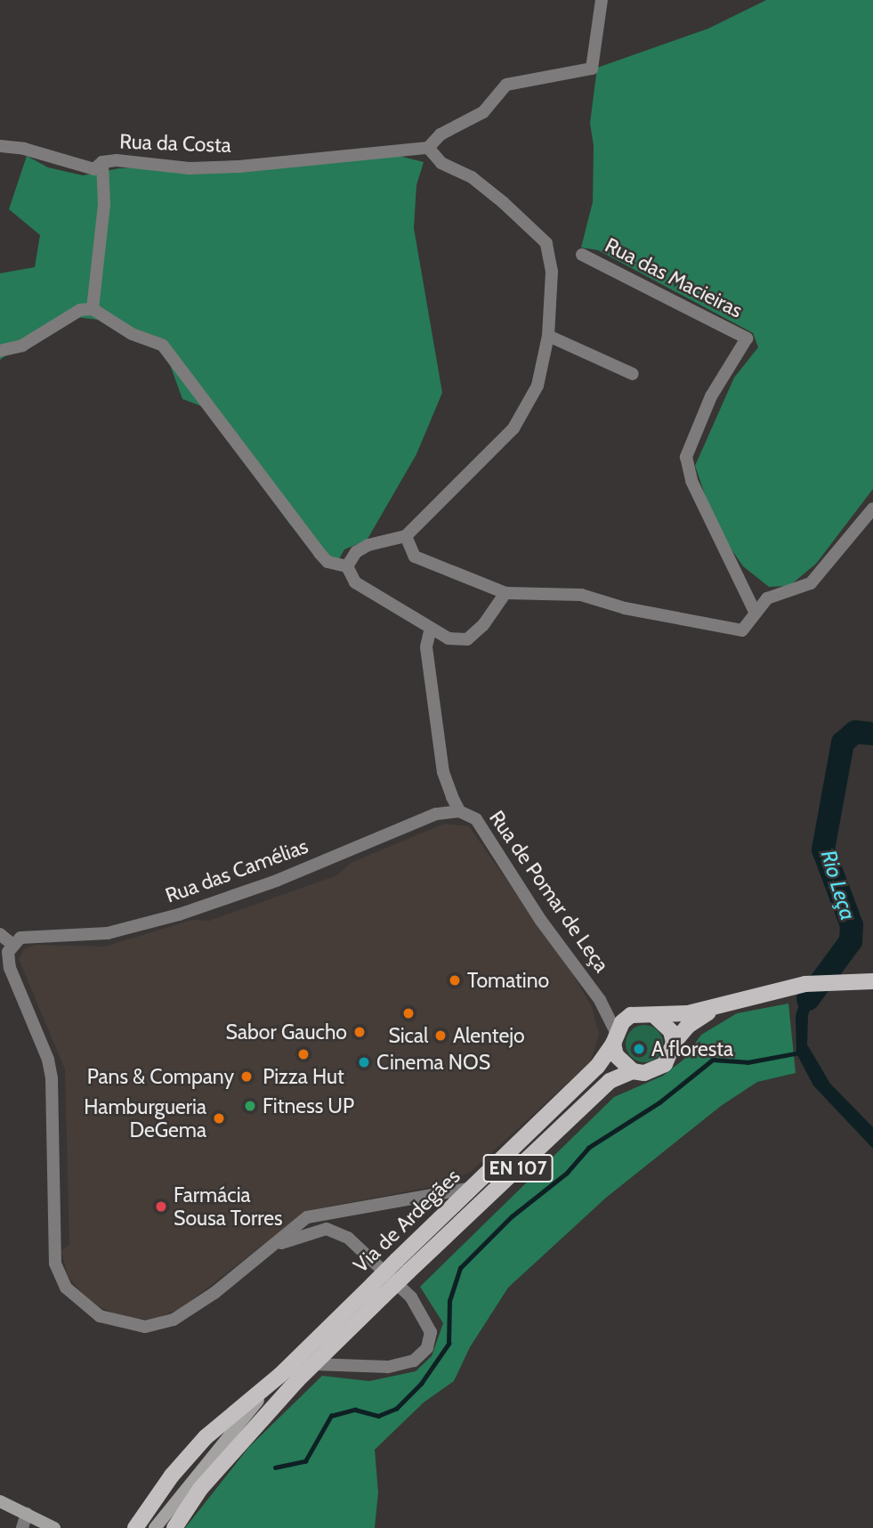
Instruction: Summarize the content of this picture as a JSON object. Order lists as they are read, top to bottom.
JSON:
{
  "streets": {
    "main road": ["EN 107", "Via de Ardegães"],
    "street": [
      "Rua da Costa",
      "Rua das Macieiras",
      "Rua das Camélias",
      "Rua de Pomar de Leça"
    ]
  },
  "crossings": [
    ["Rua das Camélias", "Rua de Pomar de Leça"],
    ["Rua de Pomar de Leça", "Via de Ardegães"],
    ["EN 107", "Via de Ardegães"]
  ],
  "water": ["Rio Leça"],
  "places": [
    "Tomatino",
    "Sical",
    "Sabor Gaucho",
    "Alentejo",
    "A floresta",
    "Pizza Hut",
    "Cinema NOS",
    "Pans & Company",
    "Fitness UP",
    "Hamburgueria DeGema",
    "Farmácia Sousa Torres"
  ]
}
